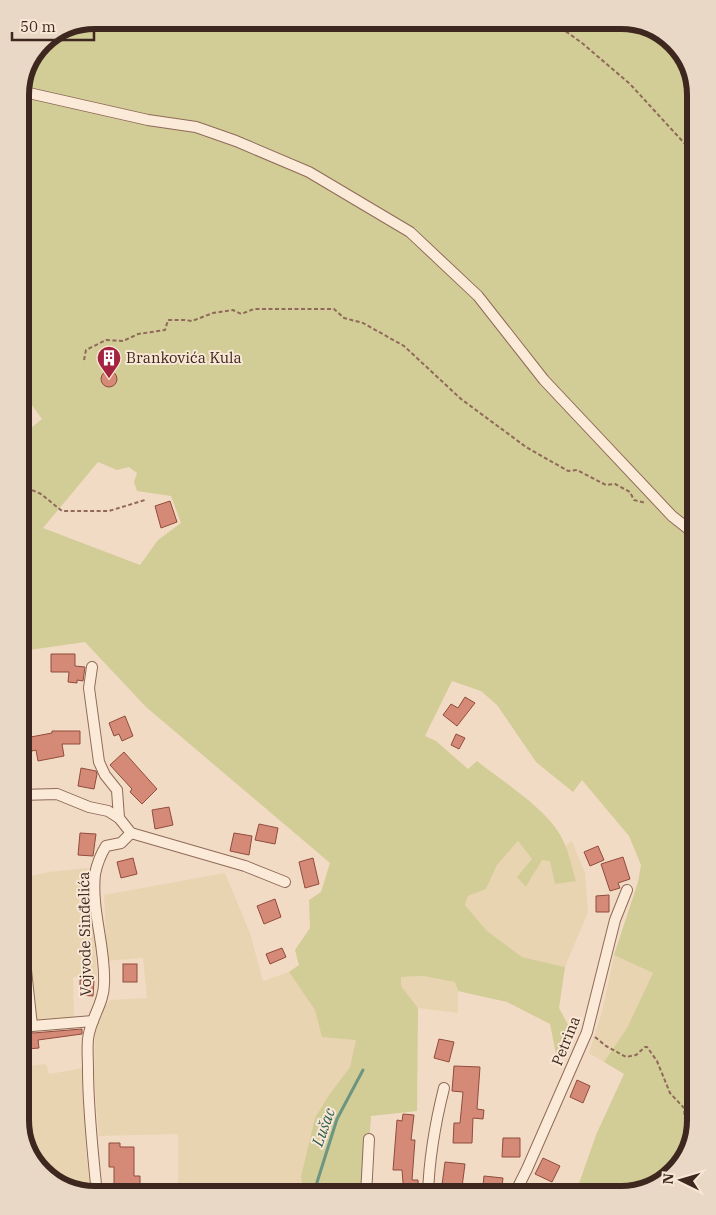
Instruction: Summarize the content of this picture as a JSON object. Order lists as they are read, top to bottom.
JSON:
{
  "streets": {
    "street": ["Vojvode Sinđelića", "Petrina"]
  },
  "water": ["Lušac"],
  "places": {
    "building": ["Brankovića Kula"]
  },
  "scale_bar": "50 m",
  "north": "left"
}
